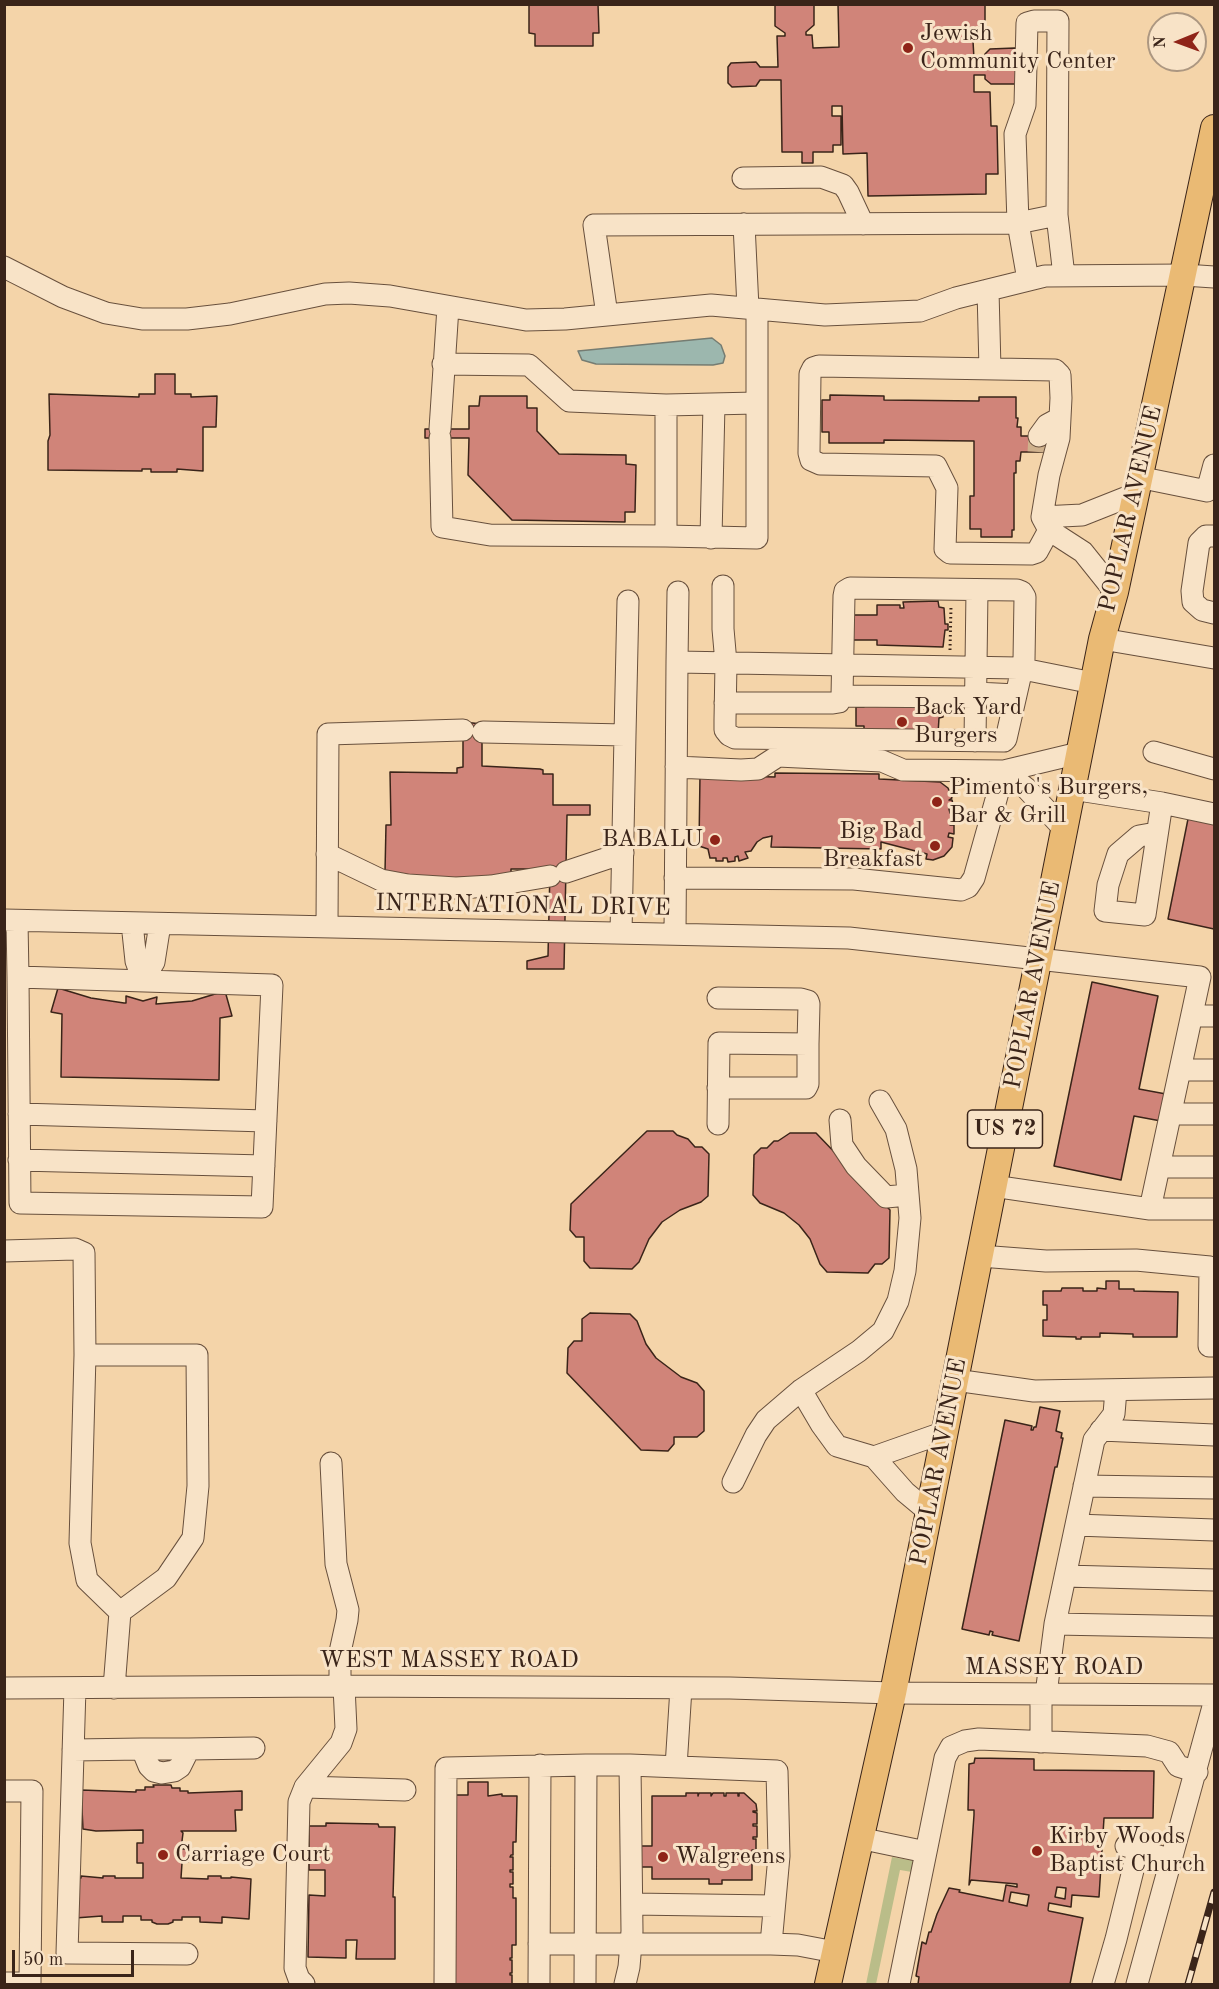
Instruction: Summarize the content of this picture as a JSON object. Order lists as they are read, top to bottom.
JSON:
{
  "streets": {
    "main road": ["POPLAR AVENUE", "US 72"],
    "street": ["INTERNATIONAL DRIVE", "WEST MASSEY ROAD", "MASSEY ROAD"]
  },
  "crossings": [
    ["POPLAR AVENUE", "INTERNATIONAL DRIVE"],
    ["POPLAR AVENUE", "WEST MASSEY ROAD"],
    ["POPLAR AVENUE", "MASSEY ROAD"],
    ["WEST MASSEY ROAD", "MASSEY ROAD"]
  ],
  "places": [
    "Jewish Community Center",
    "Back Yard Burgers",
    "Pimento's Burgers, Bar & Grill",
    "BABALU",
    "Big Bad Breakfast",
    "Kirby Woods Baptist Church",
    "Carriage Court",
    "Walgreens"
  ],
  "scale_bar": "50 m",
  "north": "left"
}
